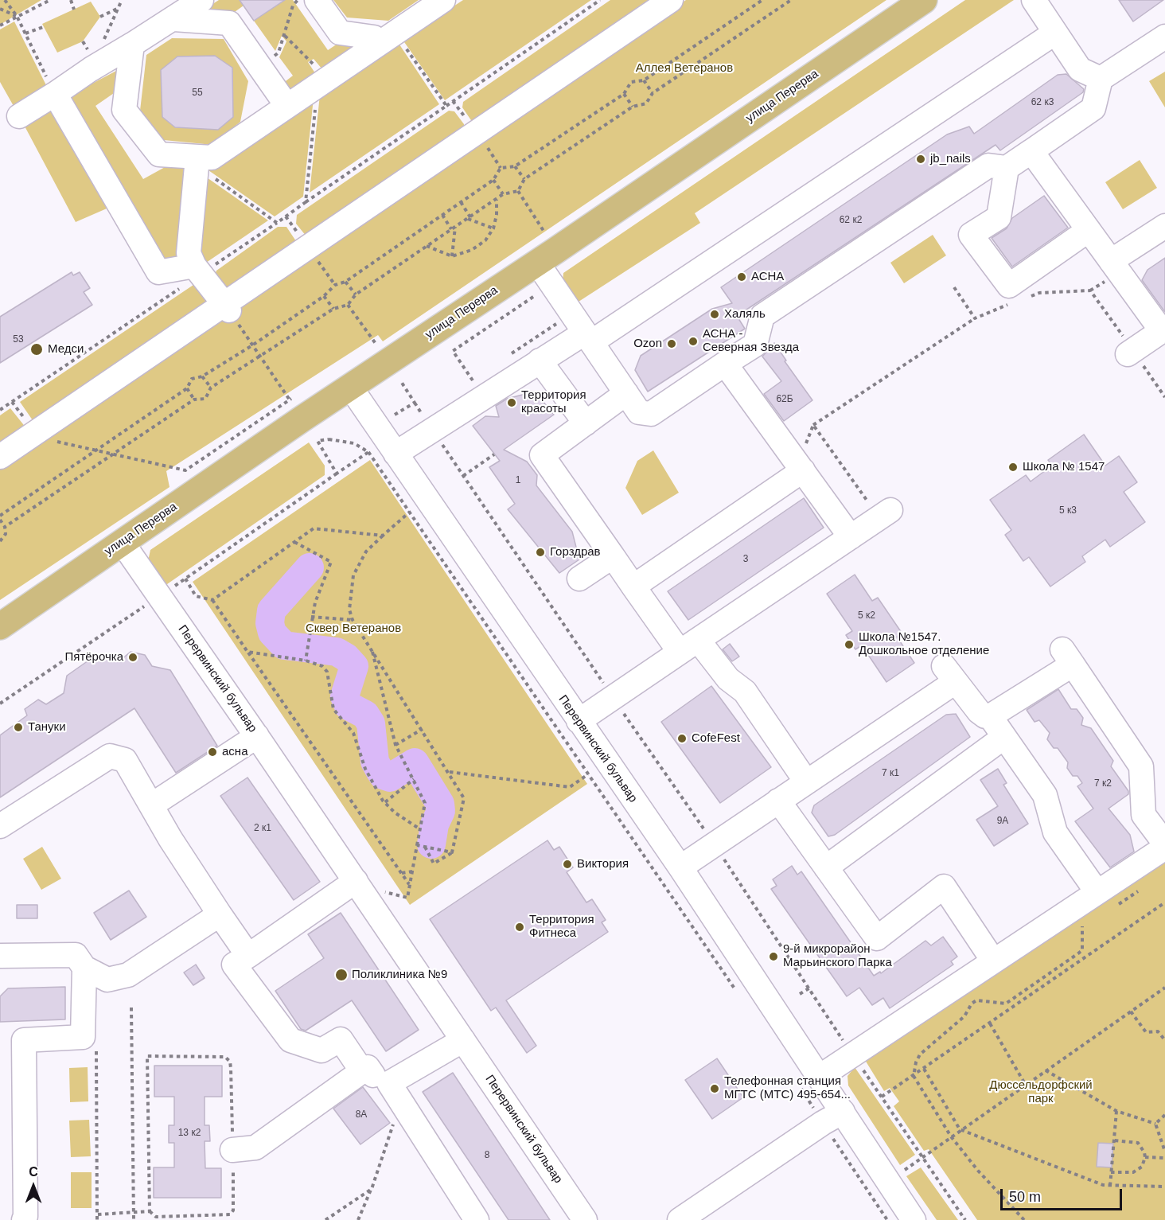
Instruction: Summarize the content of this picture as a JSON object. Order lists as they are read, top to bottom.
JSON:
{
  "streets": {
    "main road": ["улица Перерва"],
    "street": ["Перервинский бульвар"]
  },
  "crossings": [
    ["улица Перерва", "Перервинский бульвар"]
  ],
  "parks": ["Аллея Ветеранов", "Сквер Ветеранов", "Дюссельдорфский парк"],
  "places": [
    "jb_nails",
    "АСНА",
    "Халяль",
    "АСНА - Северная Звезда",
    "Ozon",
    "Медси",
    "Территория красоты",
    "Школа № 1547",
    "Горздрав",
    "Школа №1547. Дошкольное отделение",
    "Пятёрочка",
    "Тануки",
    "CofeFest",
    "асна",
    "Виктория",
    "Территория Фитнеса",
    "9-й микрорайон Марьинского Парка",
    "Поликлиника №9",
    "Телефонная станция МГТС (МТС) 495-654..."
  ],
  "house_numbers": [
    "55",
    "62 к3",
    "62 к2",
    "53",
    "62Б",
    "1",
    "5 к3",
    "3",
    "5 к2",
    "7 к1",
    "7 к2",
    "9А",
    "2 к1",
    "8А",
    "13 к2",
    "8"
  ],
  "scale_bar": "50 m",
  "north": "top"
}
